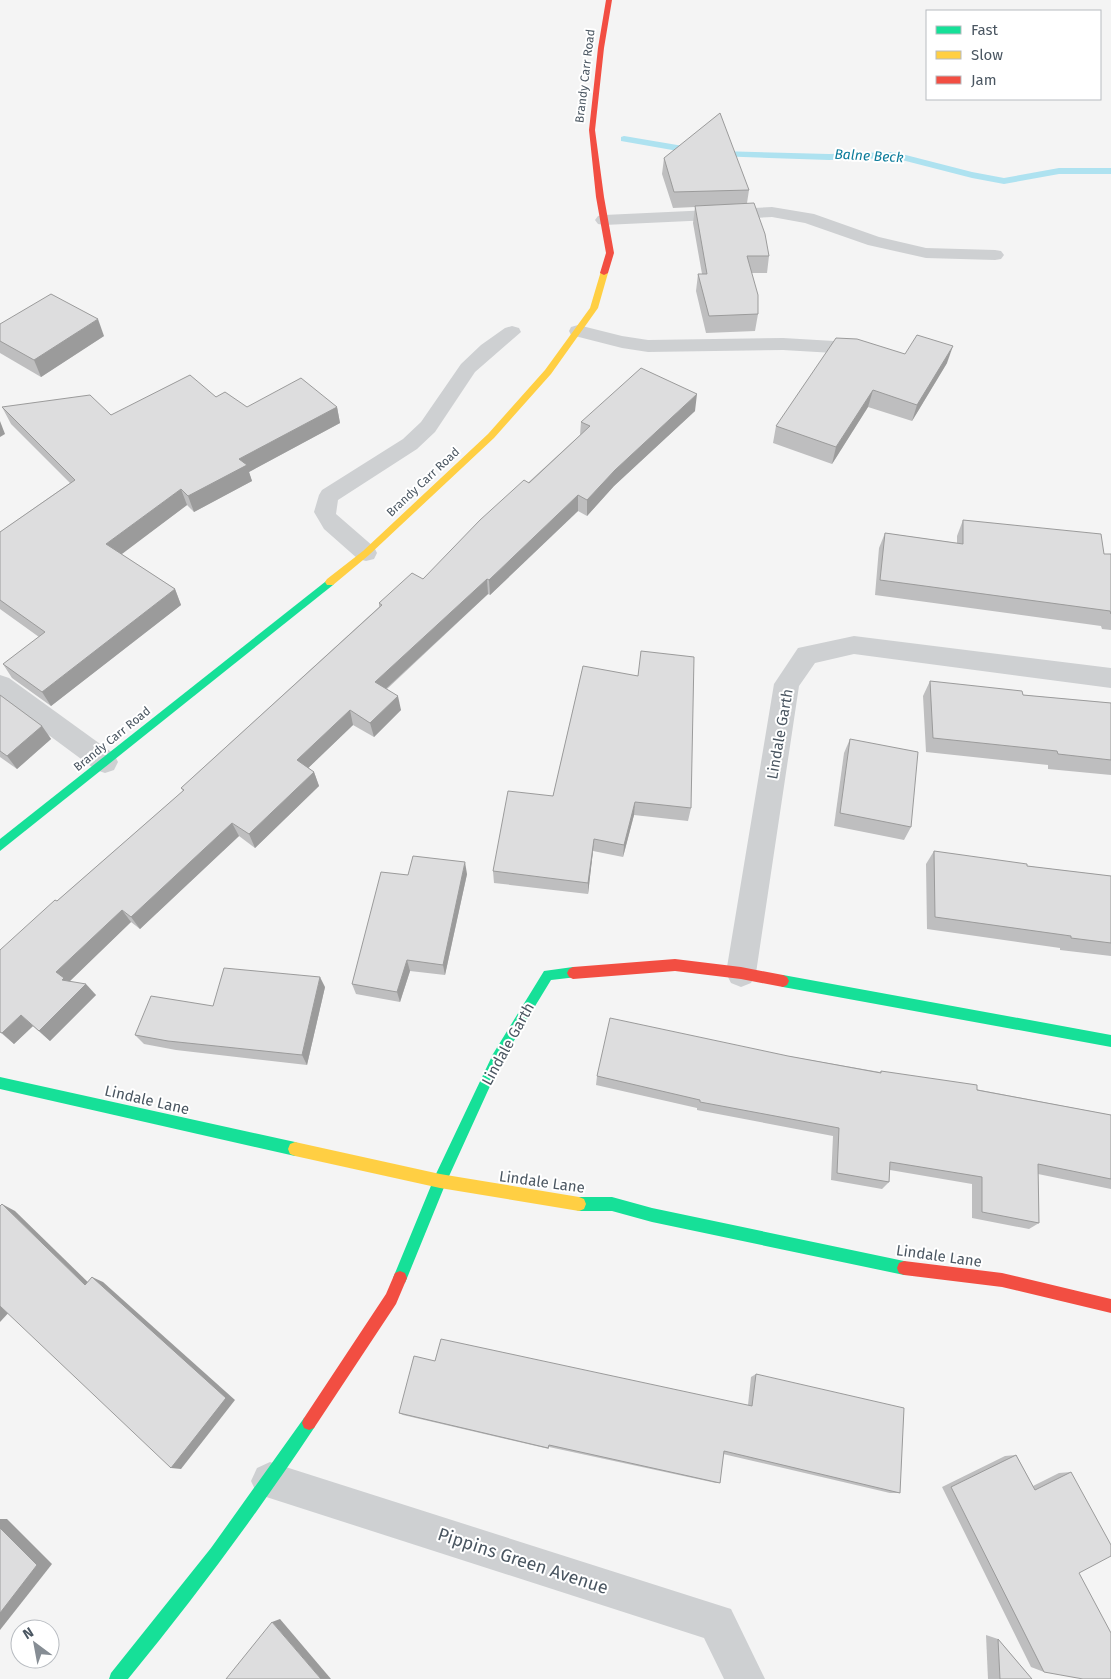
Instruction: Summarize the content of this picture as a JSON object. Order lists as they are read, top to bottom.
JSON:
{
  "streets": {
    "street": [
      "Brandy Carr Road",
      "Lindale Garth",
      "Lindale Lane",
      "Pippins Green Avenue"
    ]
  },
  "crossings": [
    ["Lindale Garth", "Lindale Lane"]
  ],
  "water": ["Balne Beck"],
  "legend": ["Fast", "Slow", "Jam"],
  "north": "top left"
}
